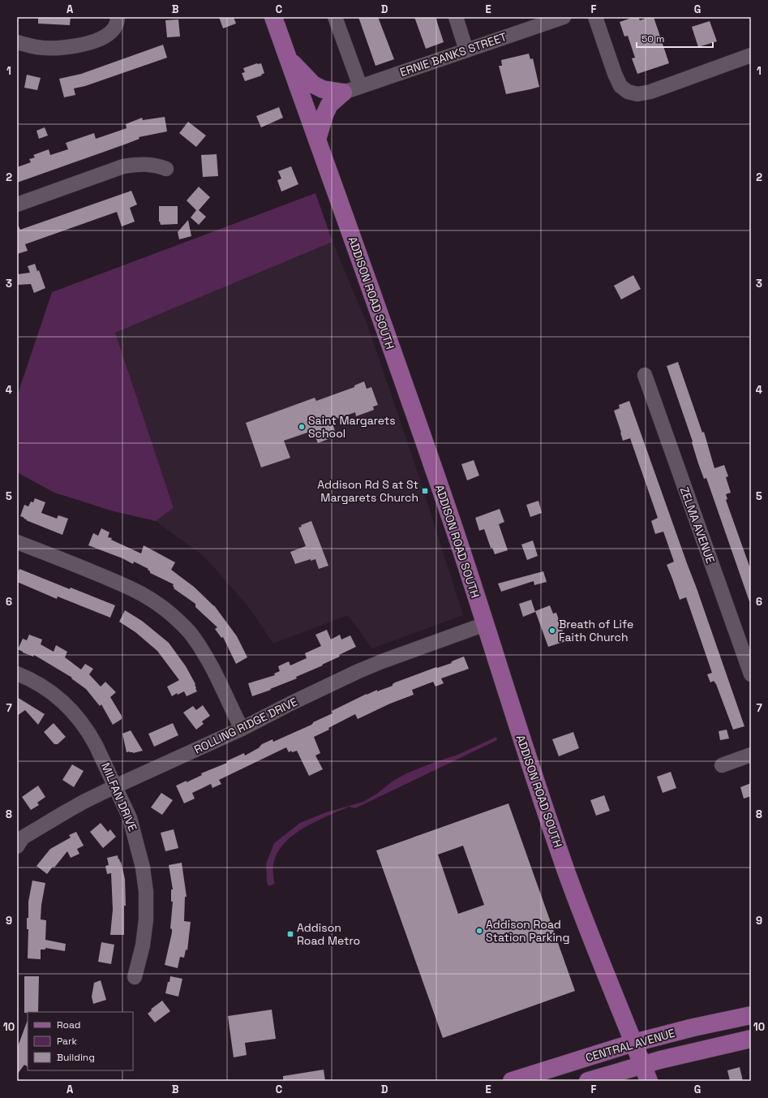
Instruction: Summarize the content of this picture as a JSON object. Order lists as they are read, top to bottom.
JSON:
{
  "streets": {
    "main road": ["ADDISON ROAD SOUTH", "CENTRAL AVENUE"],
    "street": [
      "ERNIE BANKS STREET",
      "ZELMA AVENUE",
      "ROLLING RIDGE DRIVE",
      "MILFAN DRIVE"
    ]
  },
  "crossings": [
    ["ADDISON ROAD SOUTH", "ROLLING RIDGE DRIVE"],
    ["ADDISON ROAD SOUTH", "CENTRAL AVENUE"],
    ["ROLLING RIDGE DRIVE", "MILFAN DRIVE"]
  ],
  "places": {
    "other": ["Saint Margarets School", "Breath of Life Faith Church", "Addison Road Station Parking"],
    "transit": ["Addison Rd S at St Margarets Church", "Addison Road Metro"]
  },
  "legend": ["Road", "Park", "Building"],
  "scale_bar": "50 m",
  "grid": {
    "columns": [
      "A",
      "B",
      "C",
      "D",
      "E",
      "F",
      "G"
    ],
    "rows": [
      "1",
      "2",
      "3",
      "4",
      "5",
      "6",
      "7",
      "8",
      "9",
      "10"
    ]
  }
}
